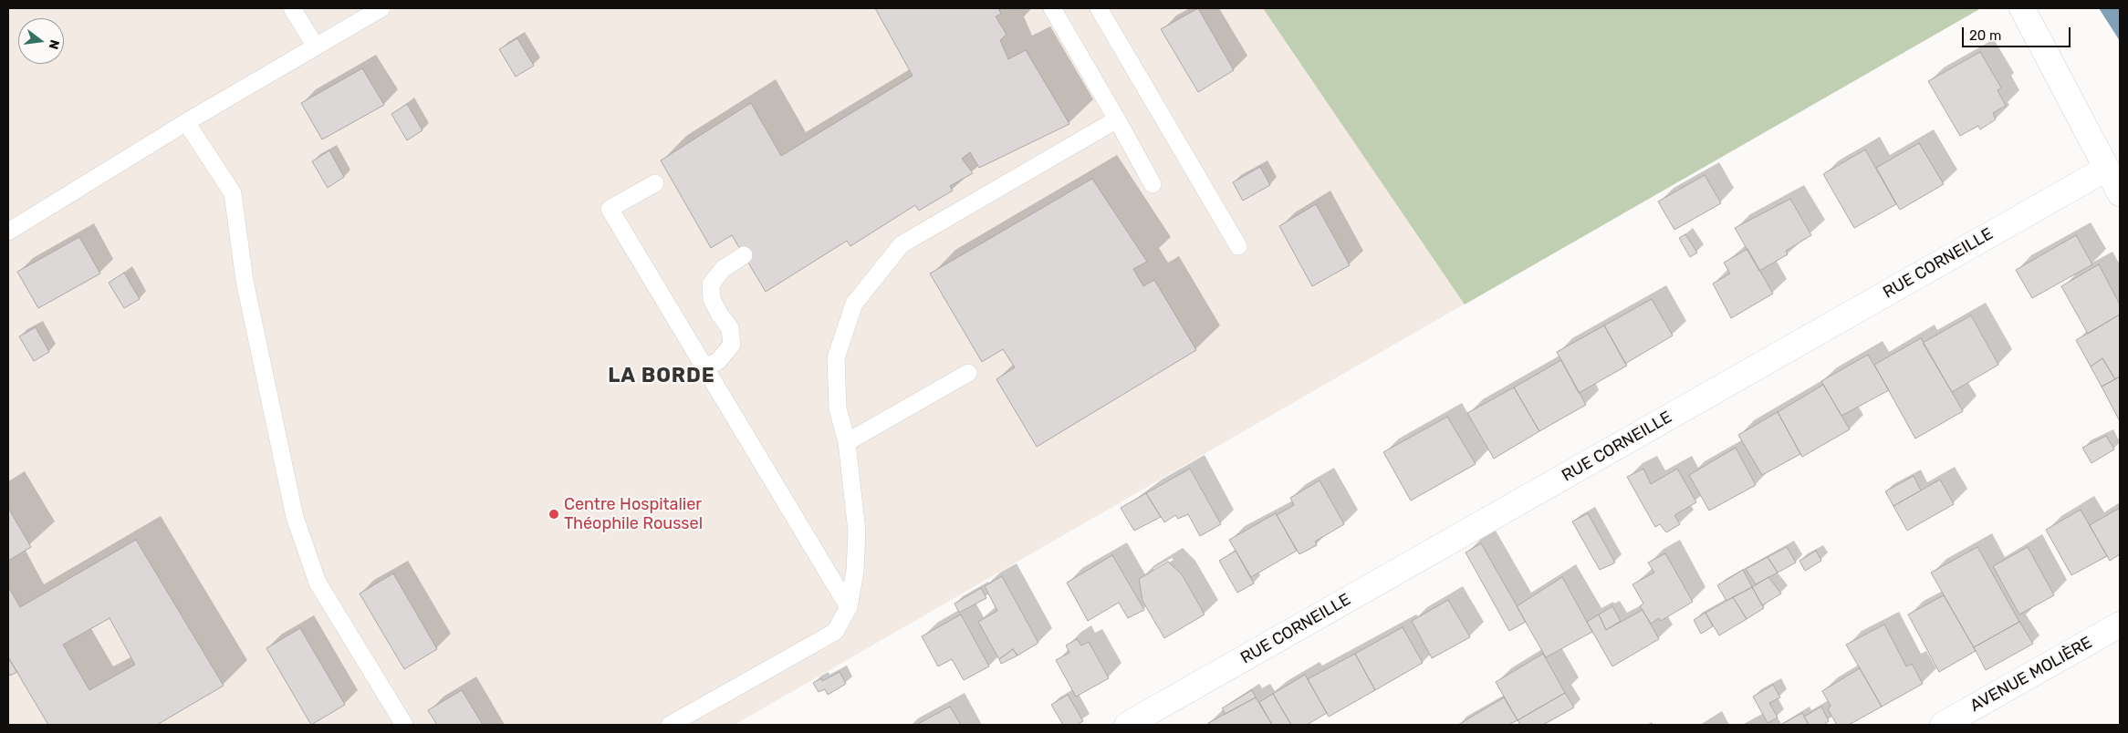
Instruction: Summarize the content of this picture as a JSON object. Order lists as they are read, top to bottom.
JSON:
{
  "streets": {
    "street": ["RUE CORNEILLE", "AVENUE MOLIÈRE"]
  },
  "districts": ["LA BORDE"],
  "places": ["Centre Hospitalier Théophile Roussel"],
  "scale_bar": "20 m",
  "north": "right"
}
